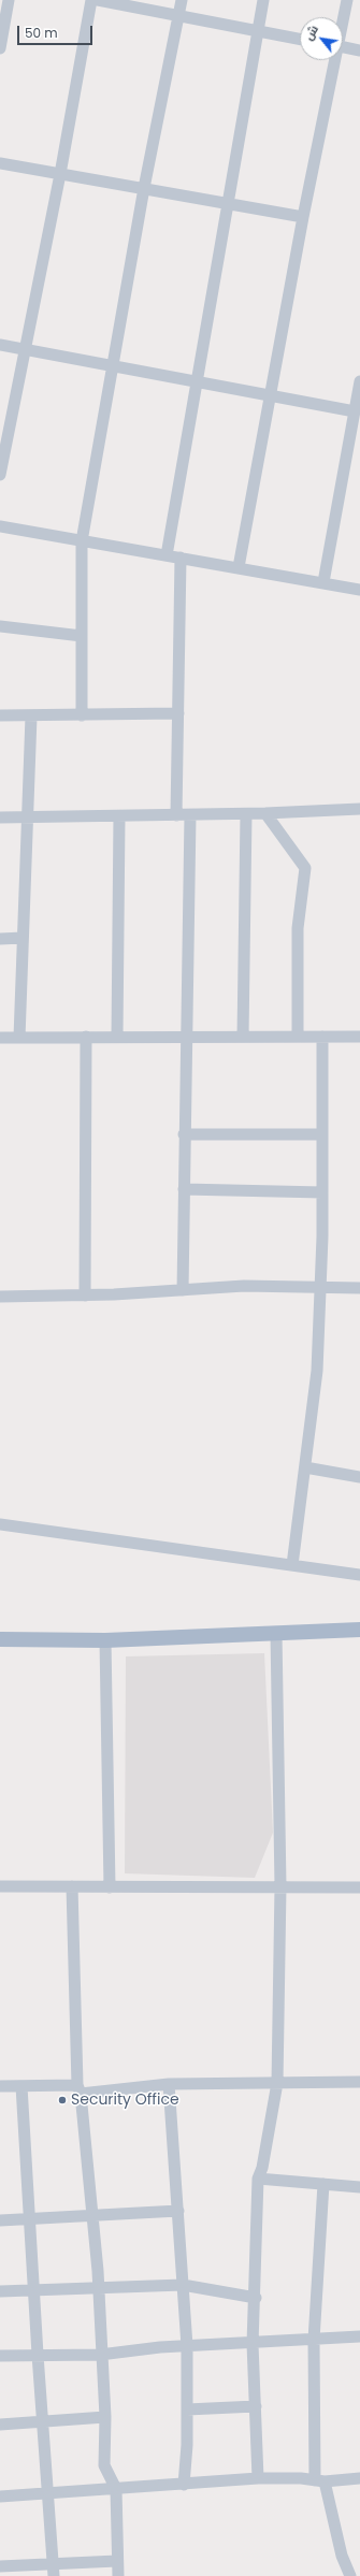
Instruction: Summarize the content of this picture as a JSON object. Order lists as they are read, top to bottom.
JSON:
{
  "places": ["Security Office"],
  "scale_bar": "50 m",
  "north": "top left"
}
